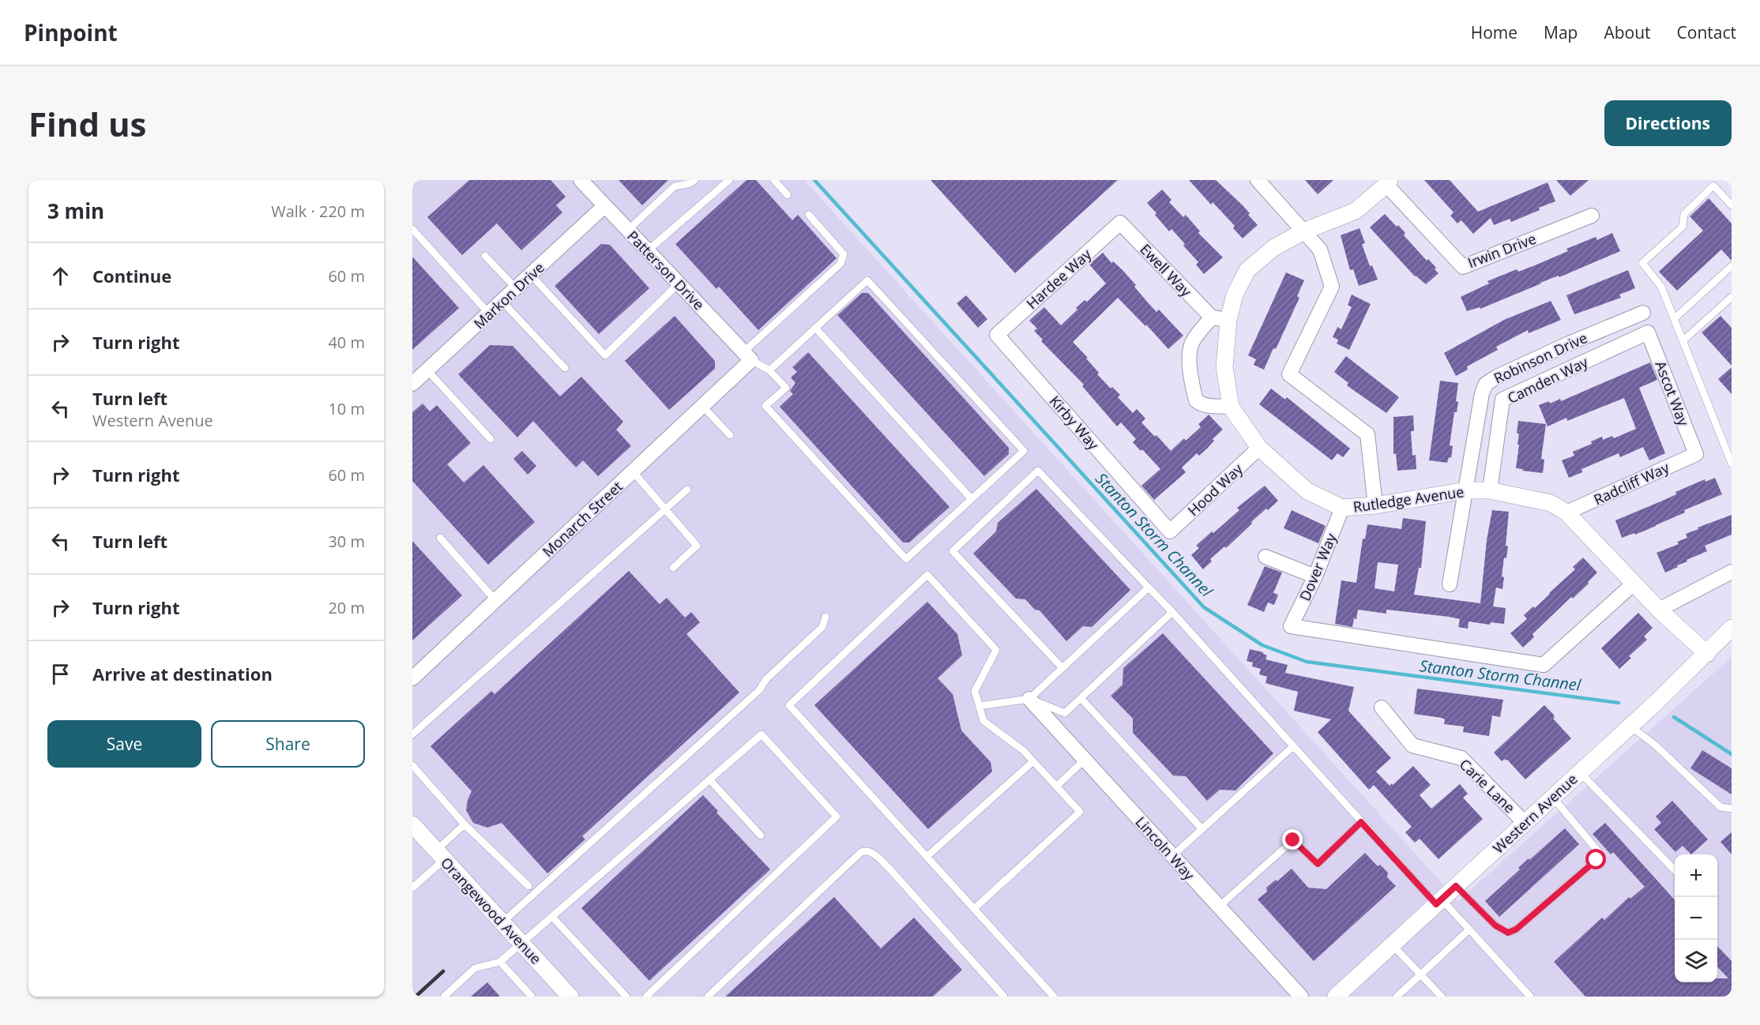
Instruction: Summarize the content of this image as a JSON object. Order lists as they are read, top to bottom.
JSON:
{
  "streets": {
    "street": [
      "Irwin Drive",
      "Patterson Drive",
      "Ewell Way",
      "Hardee Way",
      "Markon Drive",
      "Robinson Drive",
      "Camden Way",
      "Ascot Way",
      "Kirby Way",
      "Radcliff Way",
      "Hood Way",
      "Rutledge Avenue",
      "Monarch Street",
      "Dover Way",
      "Carie Lane",
      "Western Avenue",
      "Lincoln Way",
      "Orangewood Avenue"
    ]
  },
  "crossings": [
    ["Irwin Drive", "Rutledge Avenue"],
    ["Patterson Drive", "Markon Drive"],
    ["Patterson Drive", "Monarch Street"],
    ["Ewell Way", "Hardee Way"],
    ["Hardee Way", "Kirby Way"],
    ["Robinson Drive", "Rutledge Avenue"],
    ["Camden Way", "Ascot Way"],
    ["Camden Way", "Rutledge Avenue"],
    ["Ascot Way", "Radcliff Way"],
    ["Kirby Way", "Hood Way"],
    ["Radcliff Way", "Rutledge Avenue"],
    ["Hood Way", "Rutledge Avenue"],
    ["Rutledge Avenue", "Dover Way"],
    ["Rutledge Avenue", "Western Avenue"],
    ["Carie Lane", "Western Avenue"]
  ],
  "water": ["Stanton Storm Channel"],
  "page": {
    "header": "Pinpoint",
    "nav": [
      "Home",
      "Map",
      "About",
      "Contact"
    ],
    "buttons": [
      "Directions",
      ["Save", "Share"]
    ],
    "title": "Find us",
    "heading": ["3 min", "Walk · 220 m"],
    "list": [
      ["Continue", "60 m"],
      ["Turn right", "40 m"],
      ["Turn left", "Western Avenue", "10 m"],
      ["Turn right", "60 m"],
      ["Turn left", "30 m"],
      ["Turn right", "20 m"],
      "Arrive at destination"
    ],
    "map_buttons": ["+", "−"]
  }
}
